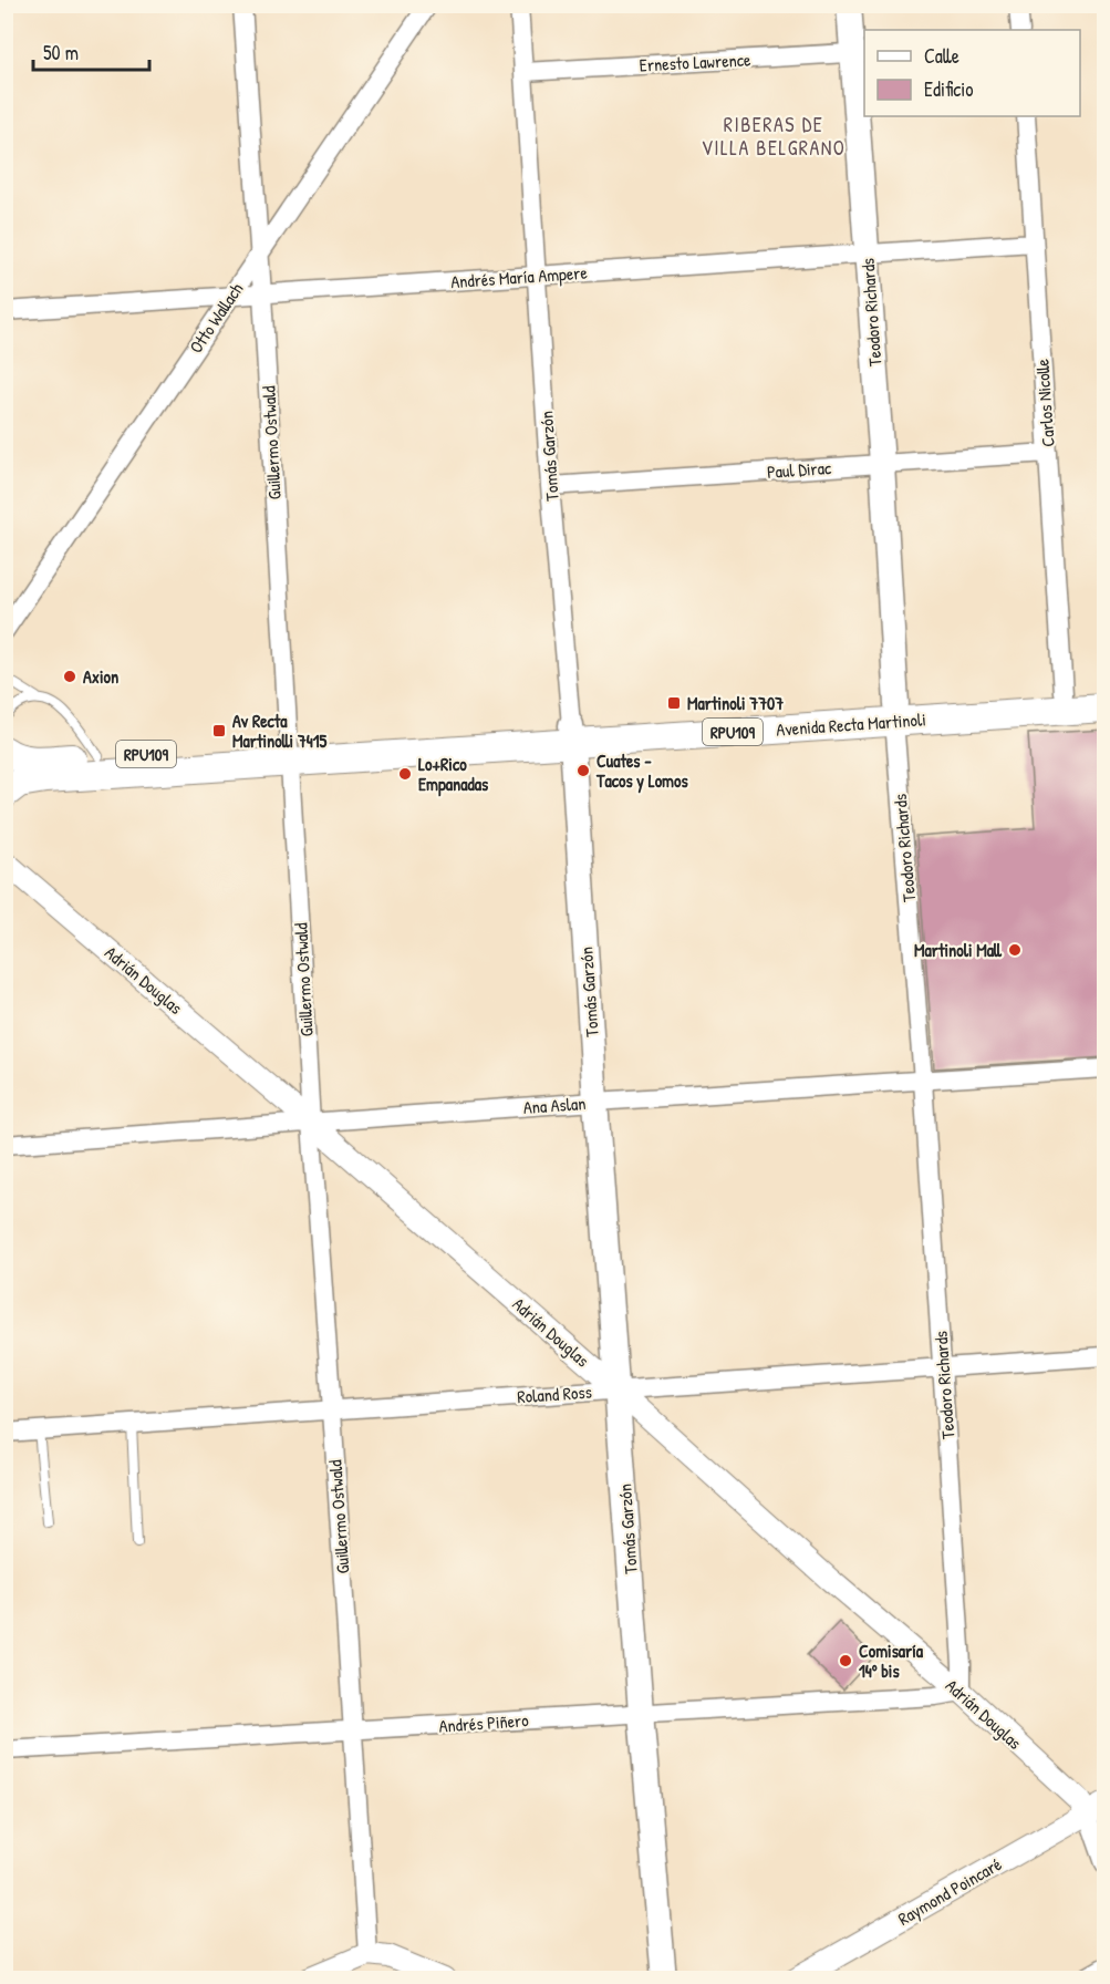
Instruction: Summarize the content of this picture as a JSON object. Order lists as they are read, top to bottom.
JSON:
{
  "streets": {
    "main road": [
      "Teodoro Richards",
      "Tomás Garzón",
      "Avenida Recta Martinoli",
      "RPU109"
    ],
    "street": [
      "Ernesto Lawrence",
      "Andrés María Ampere",
      "Otto Wallach",
      "Carlos Nicolle",
      "Guillermo Ostwald",
      "Paul Dirac",
      "Adrián Douglas",
      "Ana Aslan",
      "Roland Ross",
      "Andrés Piñero",
      "Raymond Poincaré"
    ]
  },
  "crossings": [
    ["Ernesto Lawrence", "Teodoro Richards"],
    ["Ernesto Lawrence", "Tomás Garzón"],
    ["Andrés María Ampere", "Teodoro Richards"],
    ["Andrés María Ampere", "Otto Wallach"],
    ["Andrés María Ampere", "Carlos Nicolle"],
    ["Andrés María Ampere", "Guillermo Ostwald"],
    ["Andrés María Ampere", "Tomás Garzón"],
    ["Teodoro Richards", "Paul Dirac"],
    ["Teodoro Richards", "Avenida Recta Martinoli"],
    ["Teodoro Richards", "Adrián Douglas"],
    ["Teodoro Richards", "Ana Aslan"],
    ["Teodoro Richards", "Roland Ross"],
    ["Teodoro Richards", "Andrés Piñero"],
    ["Otto Wallach", "Guillermo Ostwald"],
    ["Carlos Nicolle", "Paul Dirac"],
    ["Carlos Nicolle", "Avenida Recta Martinoli"],
    ["Guillermo Ostwald", "Avenida Recta Martinoli"],
    ["Guillermo Ostwald", "Adrián Douglas"],
    ["Guillermo Ostwald", "Ana Aslan"],
    ["Guillermo Ostwald", "Roland Ross"],
    ["Guillermo Ostwald", "Andrés Piñero"],
    ["Tomás Garzón", "Paul Dirac"],
    ["Tomás Garzón", "Avenida Recta Martinoli"],
    ["Tomás Garzón", "Adrián Douglas"],
    ["Tomás Garzón", "Ana Aslan"],
    ["Tomás Garzón", "Roland Ross"],
    ["Tomás Garzón", "Andrés Piñero"],
    ["Avenida Recta Martinoli", "RPU109"],
    ["Adrián Douglas", "Ana Aslan"],
    ["Adrián Douglas", "Roland Ross"],
    ["Adrián Douglas", "Andrés Piñero"],
    ["Adrián Douglas", "Raymond Poincaré"]
  ],
  "districts": ["RIBERAS DE VILLA BELGRANO"],
  "places": {
    "other": [
      "Axion",
      "Cuates - Tacos y Lomos",
      "Lo+Rico Empanadas",
      "Martinoli Mall",
      "Comisaría 14º bis"
    ],
    "transit": ["Martinoli 7707", "Av Recta Martinolli 7415"]
  },
  "legend": ["Calle", "Edificio"],
  "scale_bar": "50 m"
}
